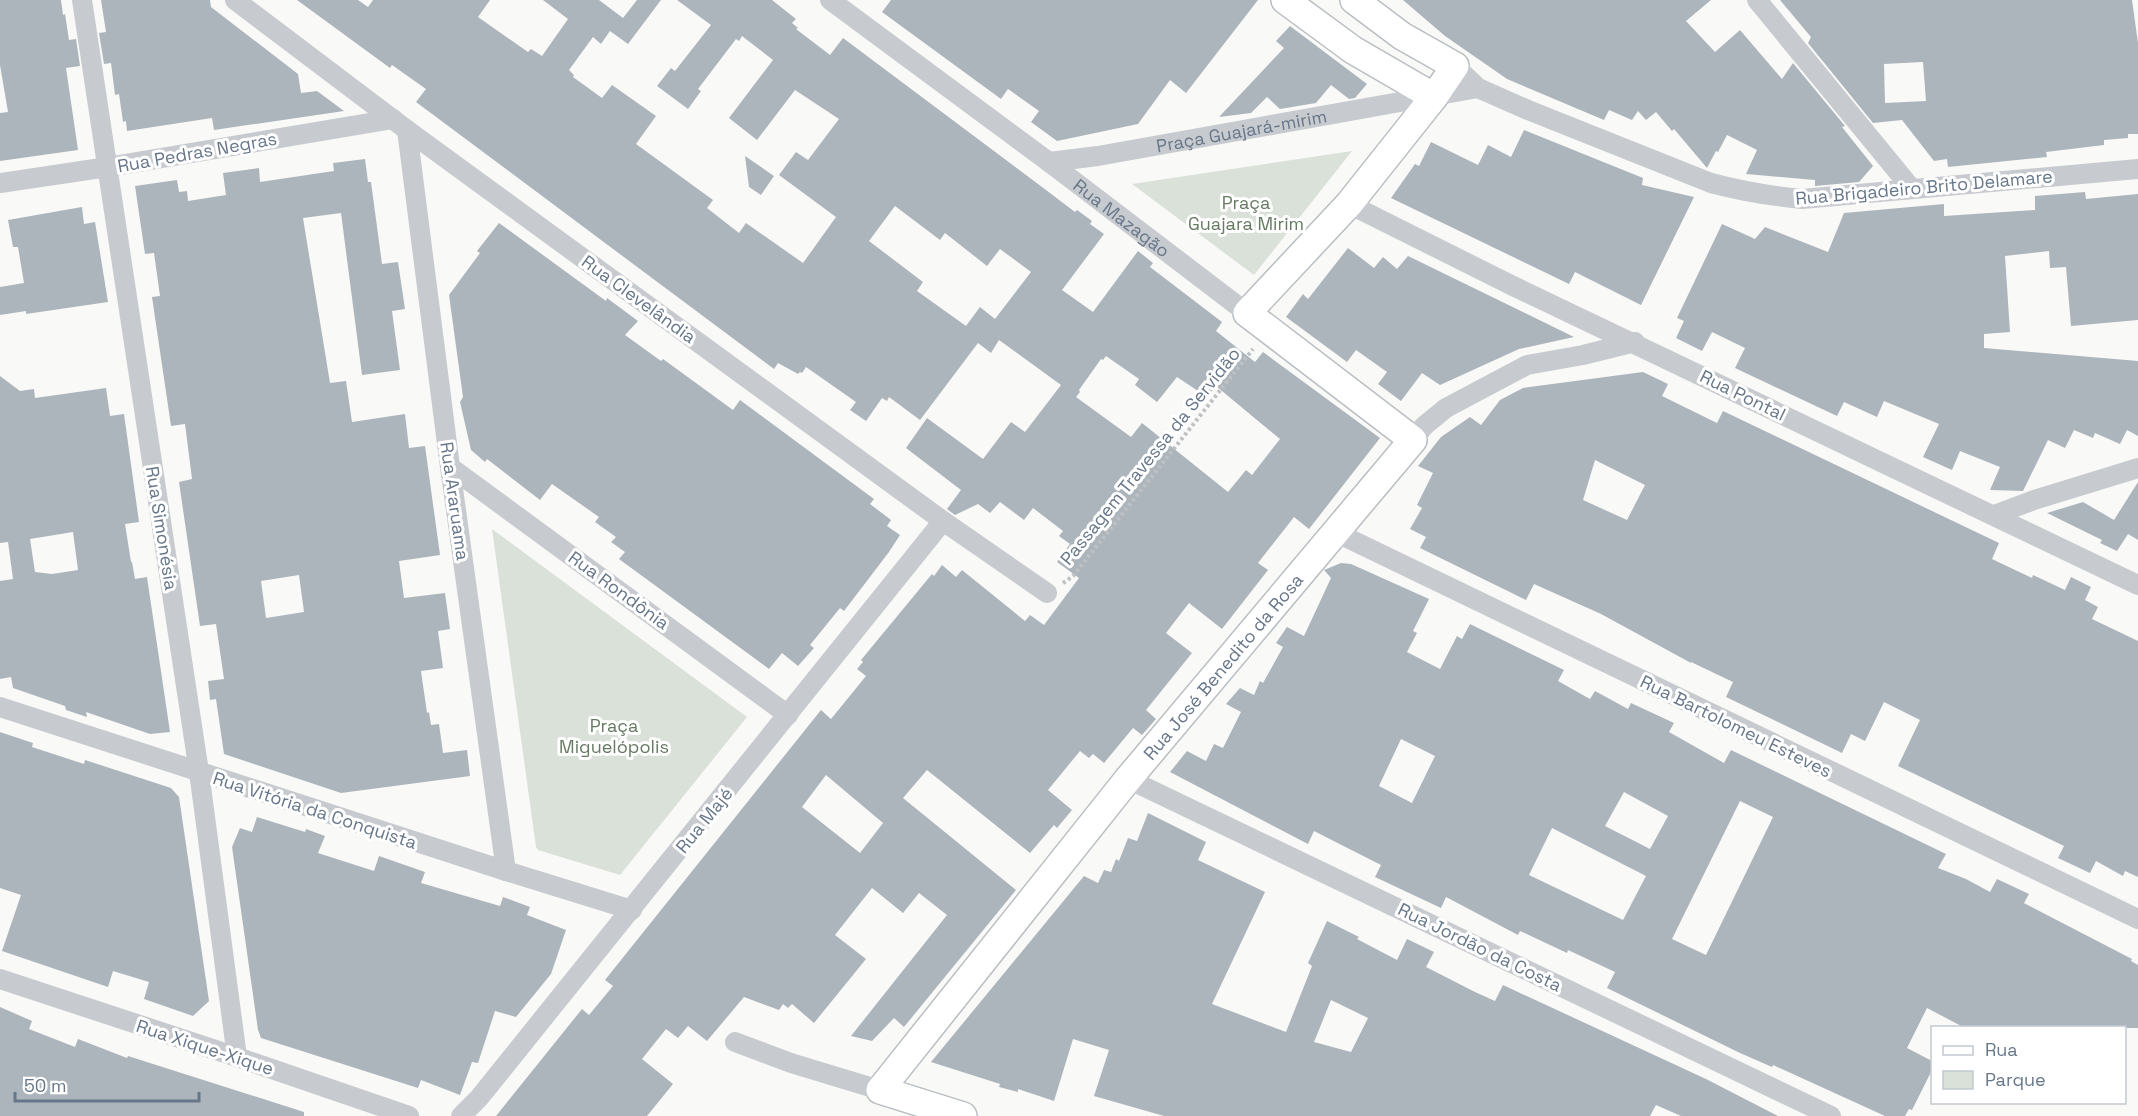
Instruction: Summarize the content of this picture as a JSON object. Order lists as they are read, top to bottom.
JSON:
{
  "streets": {
    "street": [
      "Praça Guajará-mirim",
      "Rua Pedras Negras",
      "Rua Brigadeiro Brito Delamare",
      "Rua Mazagão",
      "Rua Clevelândia",
      "Rua Pontal",
      "Rua Araruama",
      "Rua Simonésia",
      "Rua Rondônia",
      "Rua José Benedito da Rosa",
      "Rua Bartolomeu Esteves",
      "Rua Vitória da Conquista",
      "Rua Majé",
      "Rua Jordão da Costa",
      "Rua Xique-Xique"
    ],
    "path": ["Passagem Travessa da Servidão"]
  },
  "crossings": [
    ["Praça Guajará-mirim", "Rua Mazagão"],
    ["Rua Pedras Negras", "Rua Clevelândia"],
    ["Rua Pedras Negras", "Rua Araruama"],
    ["Rua Pedras Negras", "Rua Simonésia"],
    ["Rua Mazagão", "Passagem Travessa da Servidão"],
    ["Rua Mazagão", "Rua José Benedito da Rosa"],
    ["Rua Clevelândia", "Passagem Travessa da Servidão"],
    ["Rua Clevelândia", "Rua Araruama"],
    ["Rua Clevelândia", "Rua Majé"],
    ["Rua Pontal", "Rua José Benedito da Rosa"],
    ["Rua Araruama", "Rua Rondônia"],
    ["Rua Araruama", "Rua Vitória da Conquista"],
    ["Rua Simonésia", "Rua Vitória da Conquista"],
    ["Rua Simonésia", "Rua Xique-Xique"],
    ["Rua Rondônia", "Rua Majé"],
    ["Rua José Benedito da Rosa", "Rua Bartolomeu Esteves"],
    ["Rua José Benedito da Rosa", "Rua Jordão da Costa"],
    ["Rua Vitória da Conquista", "Rua Majé"]
  ],
  "parks": ["Praça Guajara Mirim", "Praça Miguelópolis"],
  "legend": ["Rua", "Parque"],
  "scale_bar": "50 m"
}
